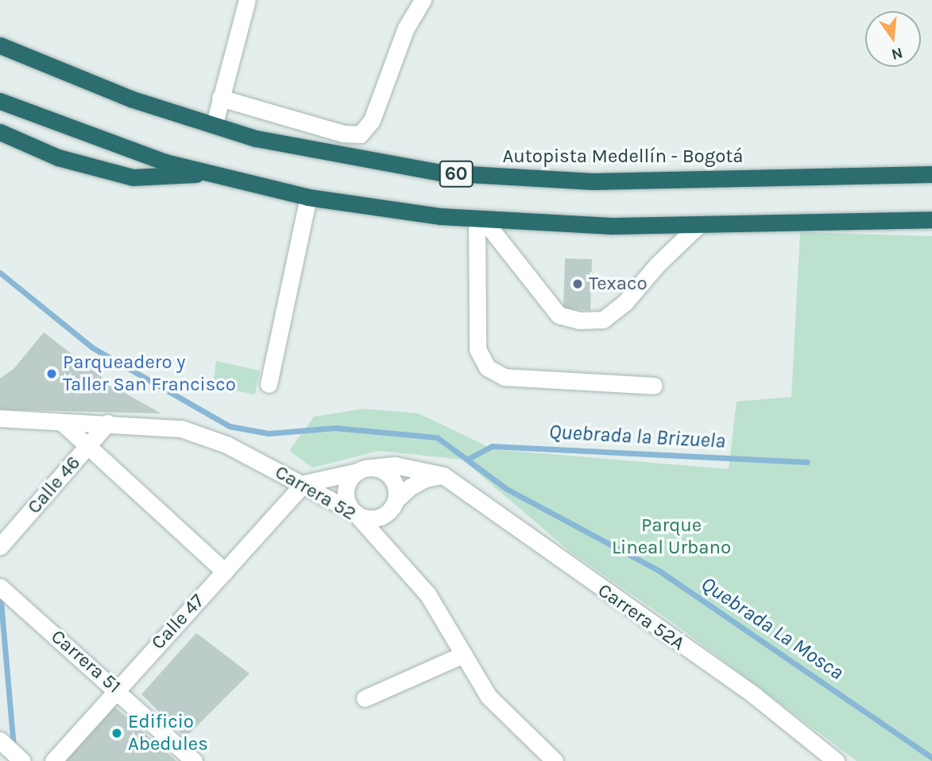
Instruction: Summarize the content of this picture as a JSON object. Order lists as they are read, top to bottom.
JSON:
{
  "streets": {
    "highway": ["Autopista Medellín - Bogotá", "60"],
    "street": [
      "Calle 46",
      "Carrera 52",
      "Carrera 52A",
      "Calle 47",
      "Carrera 51"
    ]
  },
  "crossings": [
    ["Calle 46", "Carrera 52"],
    ["Carrera 52", "Carrera 52A"],
    ["Carrera 52", "Calle 47"],
    ["Carrera 52A", "Calle 47"],
    ["Calle 47", "Carrera 51"]
  ],
  "water": ["Quebrada la Brizuela", "Quebrada La Mosca"],
  "parks": ["Parque Lineal Urbano"],
  "places": ["Texaco", "Parqueadero y Taller San Francisco", "Edificio Abedules"],
  "north": "bottom"
}
